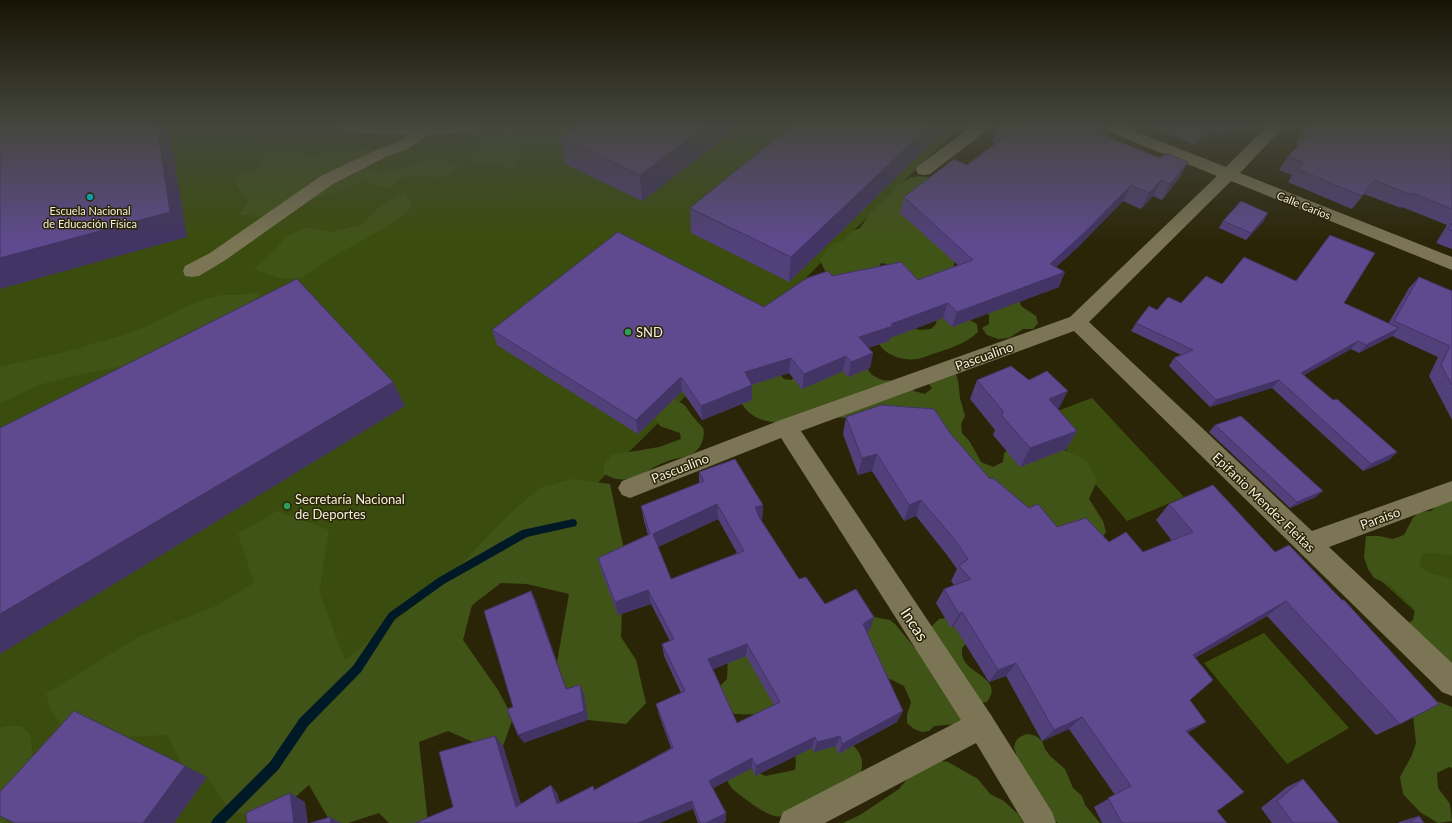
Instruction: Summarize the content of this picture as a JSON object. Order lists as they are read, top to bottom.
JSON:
{
  "streets": {
    "street": [
      "Calle Carios",
      "Pascualino",
      "Epifanio Mendez Fleitas",
      "Paraiso",
      "Incas"
    ]
  },
  "crossings": [
    ["Calle Carios", "Pascualino"],
    ["Pascualino", "Epifanio Mendez Fleitas"],
    ["Pascualino", "Incas"],
    ["Epifanio Mendez Fleitas", "Paraiso"]
  ],
  "places": ["Escuela Nacional de Educación Física", "SND", "Secretaría Nacional de Deportes"]
}
